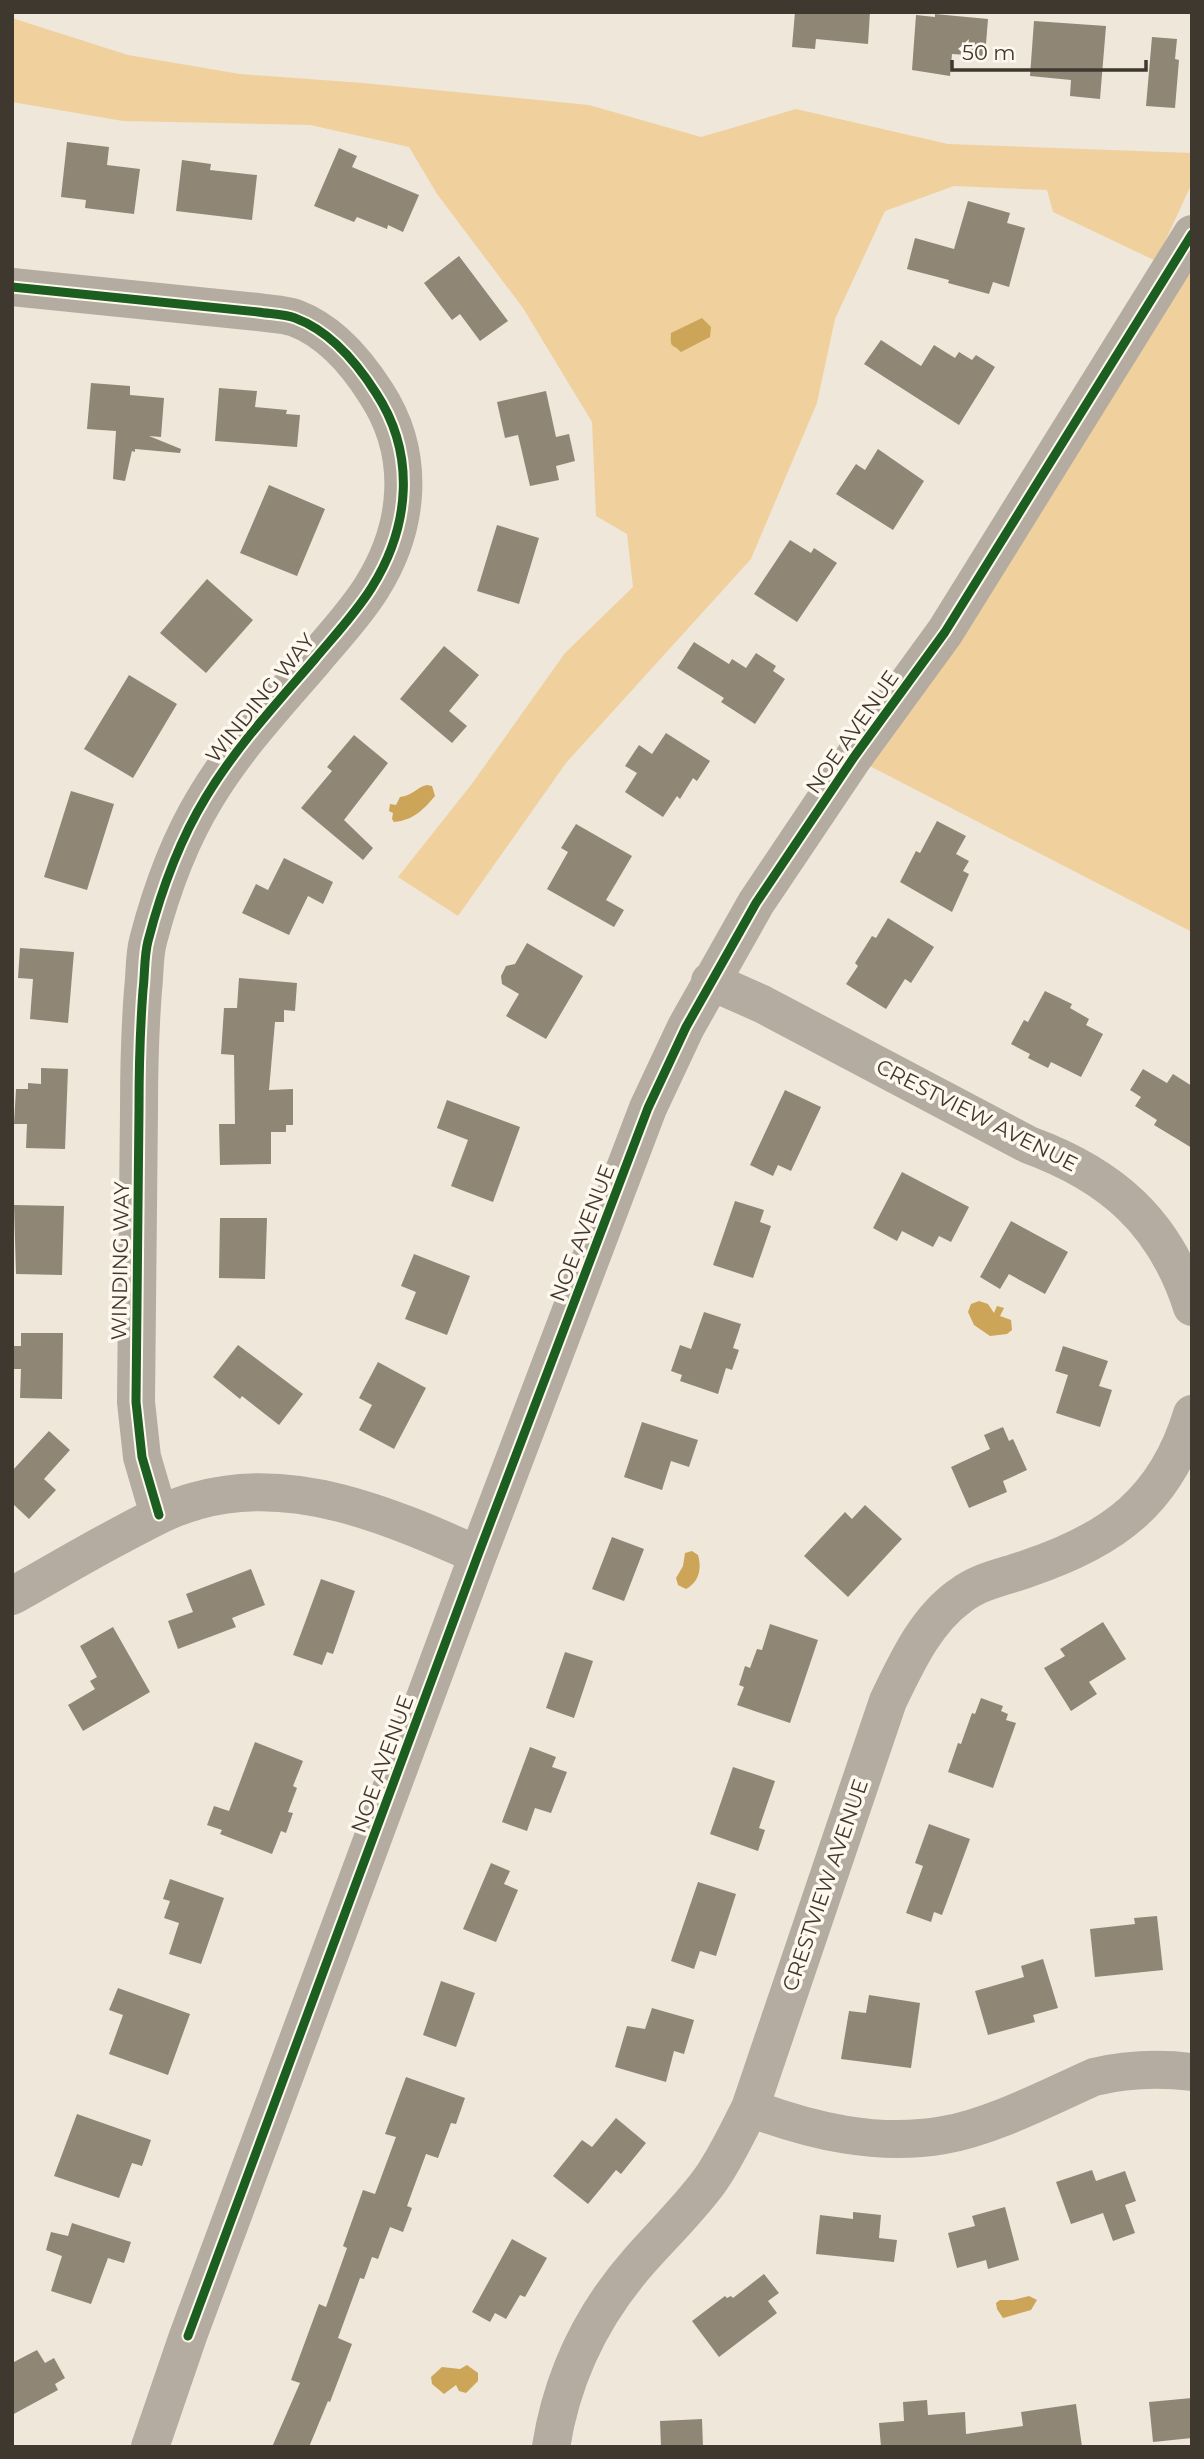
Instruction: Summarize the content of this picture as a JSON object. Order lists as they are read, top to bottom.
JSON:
{
  "streets": {
    "street": ["WINDING WAY", "NOE AVENUE", "CRESTVIEW AVENUE"]
  },
  "crossings": [
    ["NOE AVENUE", "CRESTVIEW AVENUE"]
  ],
  "scale_bar": "50 m"
}
